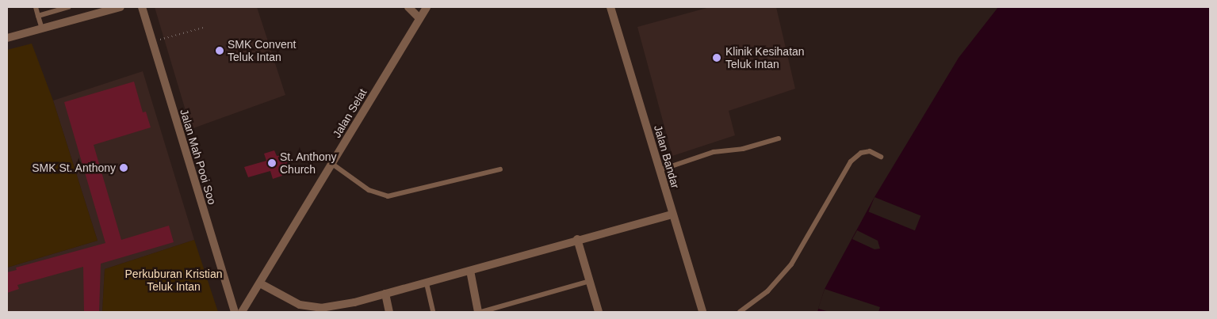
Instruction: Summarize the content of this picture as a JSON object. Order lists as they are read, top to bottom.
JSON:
{
  "streets": {
    "street": ["Jalan Selat", "Jalan Mah Pooi Soo", "Jalan Bandar"]
  },
  "parks": ["Perkuburan Kristian Teluk Intan"],
  "places": [
    "SMK Convent Teluk Intan",
    "Klinik Kesihatan Teluk Intan",
    "St. Anthony Church",
    "SMK St. Anthony"
  ]
}
